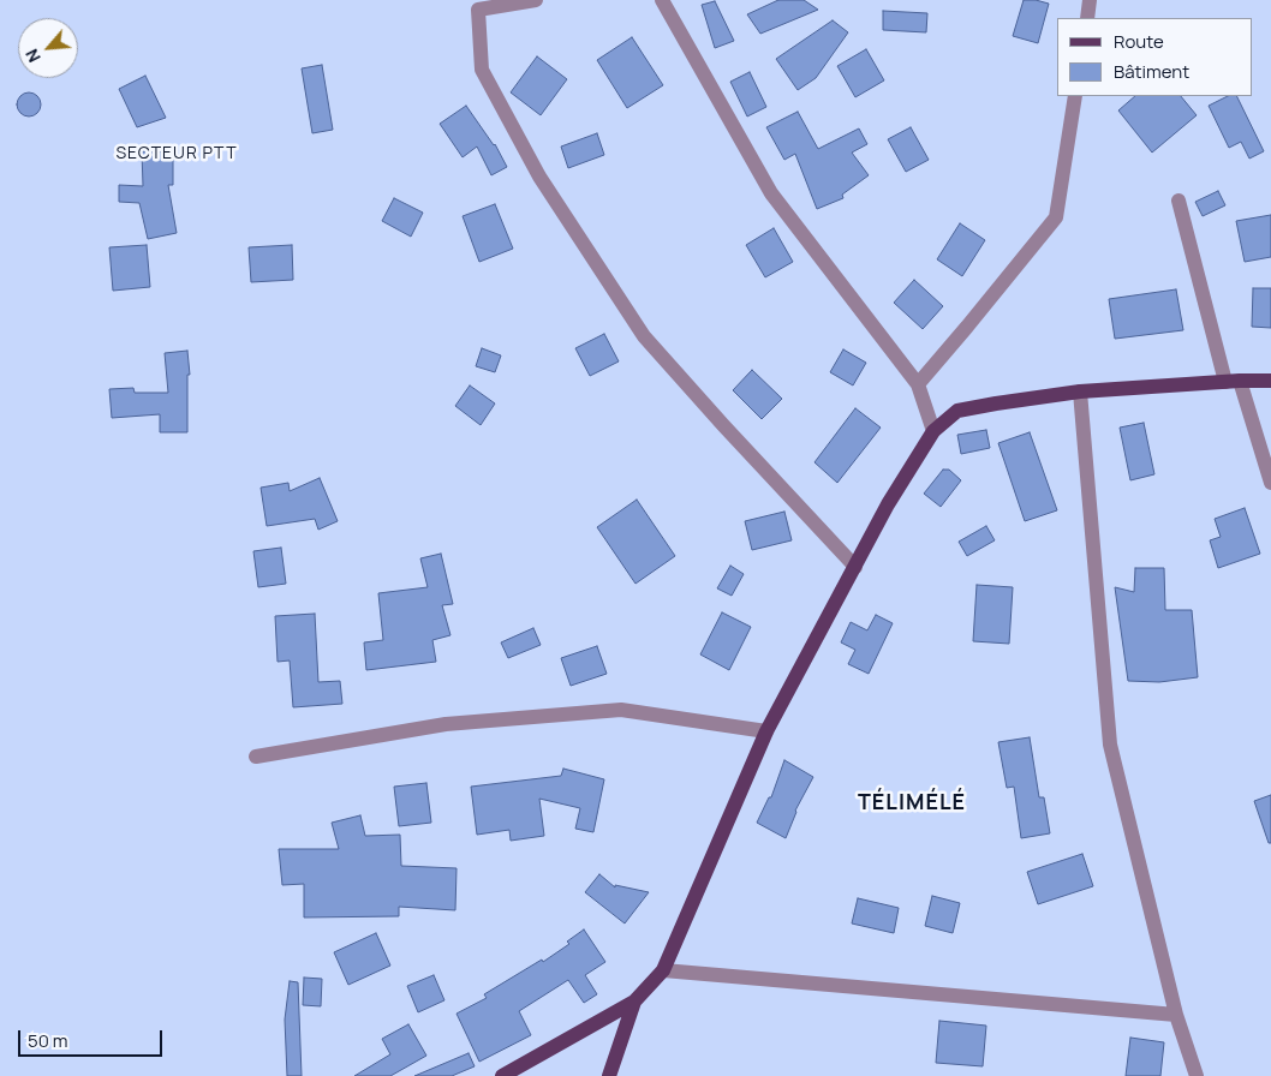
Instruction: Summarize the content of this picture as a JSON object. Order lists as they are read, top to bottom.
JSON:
{
  "districts": ["SECTEUR PTT", "TÉLIMÉLÉ"],
  "legend": ["Route", "Bâtiment"],
  "scale_bar": "50 m",
  "north": "bottom left"
}
